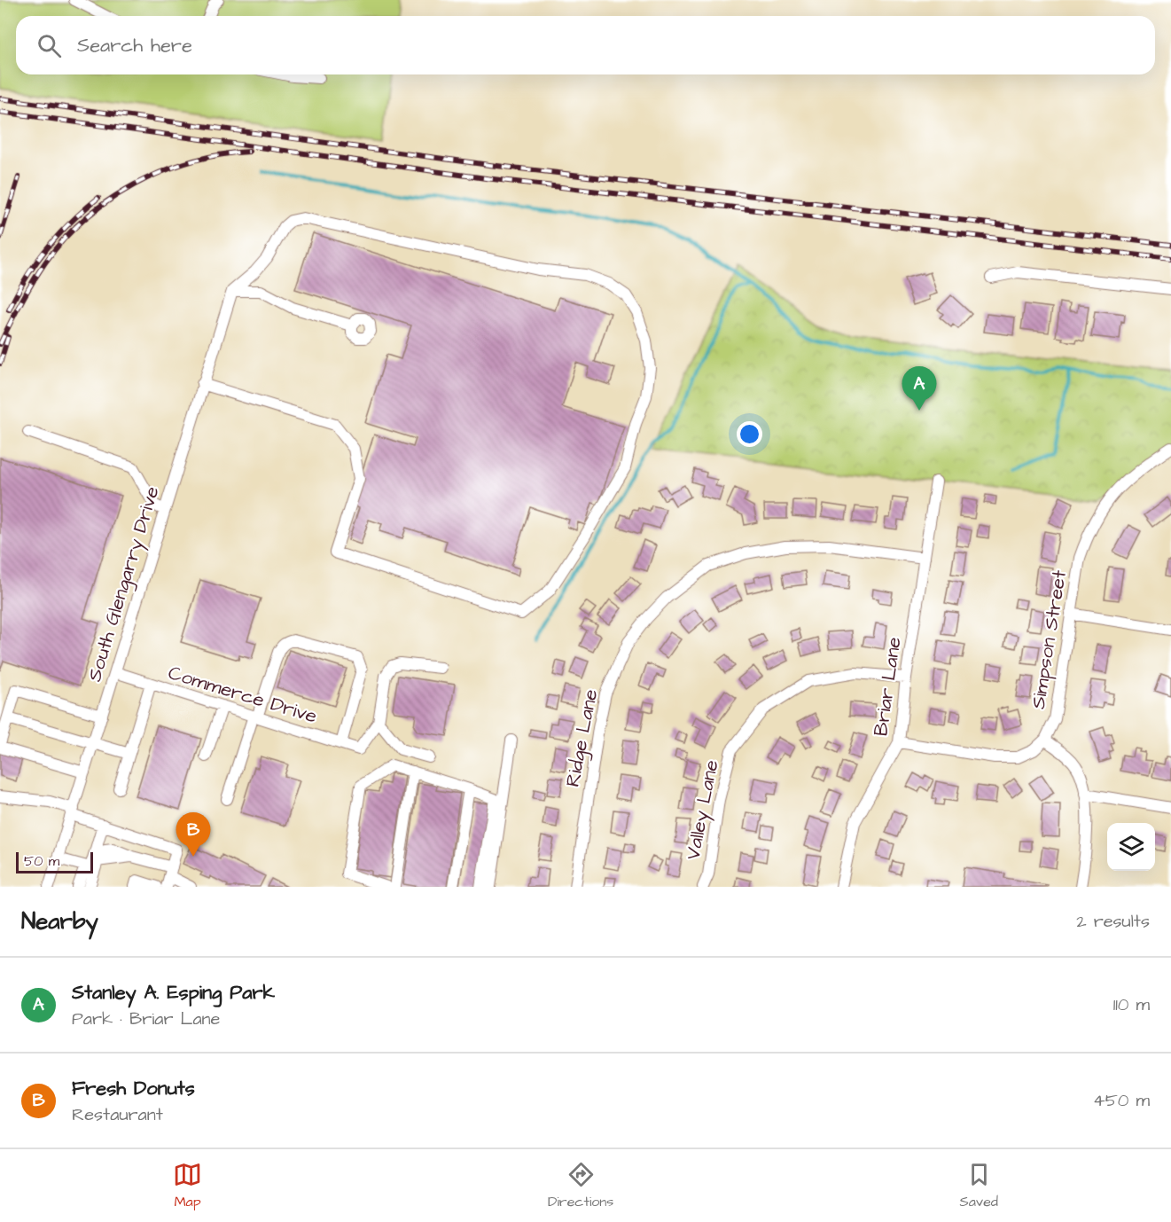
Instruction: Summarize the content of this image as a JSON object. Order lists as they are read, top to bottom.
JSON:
{
  "streets": {
    "street": [
      "South Glengarry Drive",
      "Simpson Street",
      "Briar Lane",
      "Commerce Drive",
      "Ridge Lane",
      "Valley Lane"
    ]
  },
  "crossings": [
    ["South Glengarry Drive", "Commerce Drive"],
    ["Briar Lane", "Ridge Lane"],
    ["Briar Lane", "Valley Lane"]
  ],
  "scale_bar": "50 m",
  "page": {
    "search": "Search here",
    "pins": ["A", "B"],
    "scale": "50 m",
    "heading": ["Nearby", "2 results"],
    "list": [
      {
        "mark": "A",
        "name": "Stanley A. Esping Park",
        "note": "Park · Briar Lane",
        "value": "110 m"
      },
      {
        "mark": "B",
        "name": "Fresh Donuts",
        "note": "Restaurant",
        "value": "450 m"
      }
    ],
    "nav": ["Map", "Directions", "Saved"]
  }
}
